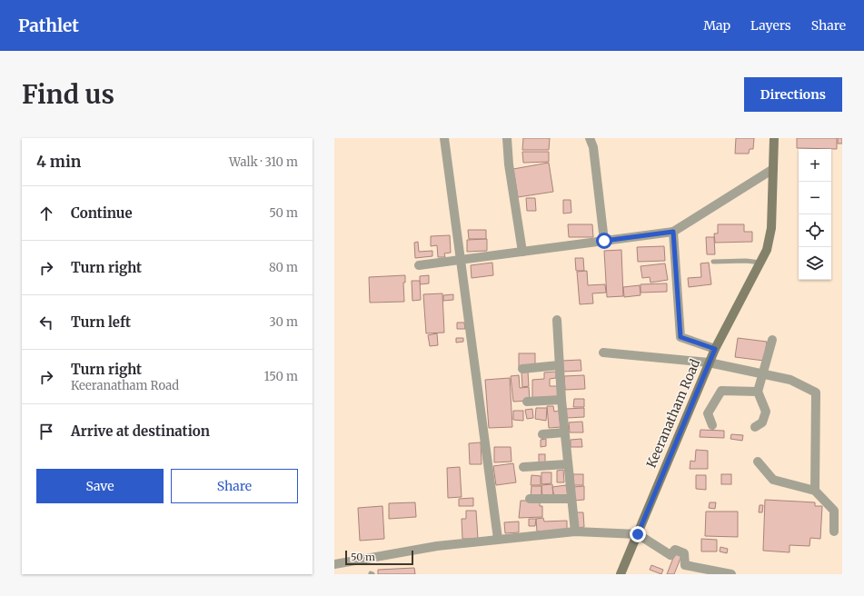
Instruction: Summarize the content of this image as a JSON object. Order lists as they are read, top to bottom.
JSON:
{
  "streets": {
    "street": ["Keeranatham Road"]
  },
  "scale_bar": "50 m",
  "page": {
    "header": "Pathlet",
    "nav": ["Map", "Layers", "Share"],
    "buttons": [
      "Directions",
      ["Save", "Share"]
    ],
    "title": "Find us",
    "heading": ["4 min", "Walk · 310 m"],
    "map_buttons": ["+", "−"],
    "list": [
      ["Continue", "50 m"],
      ["Turn right", "80 m"],
      ["Turn left", "30 m"],
      ["Turn right", "Keeranatham Road", "150 m"],
      "Arrive at destination"
    ],
    "scale": "50 m"
  }
}
